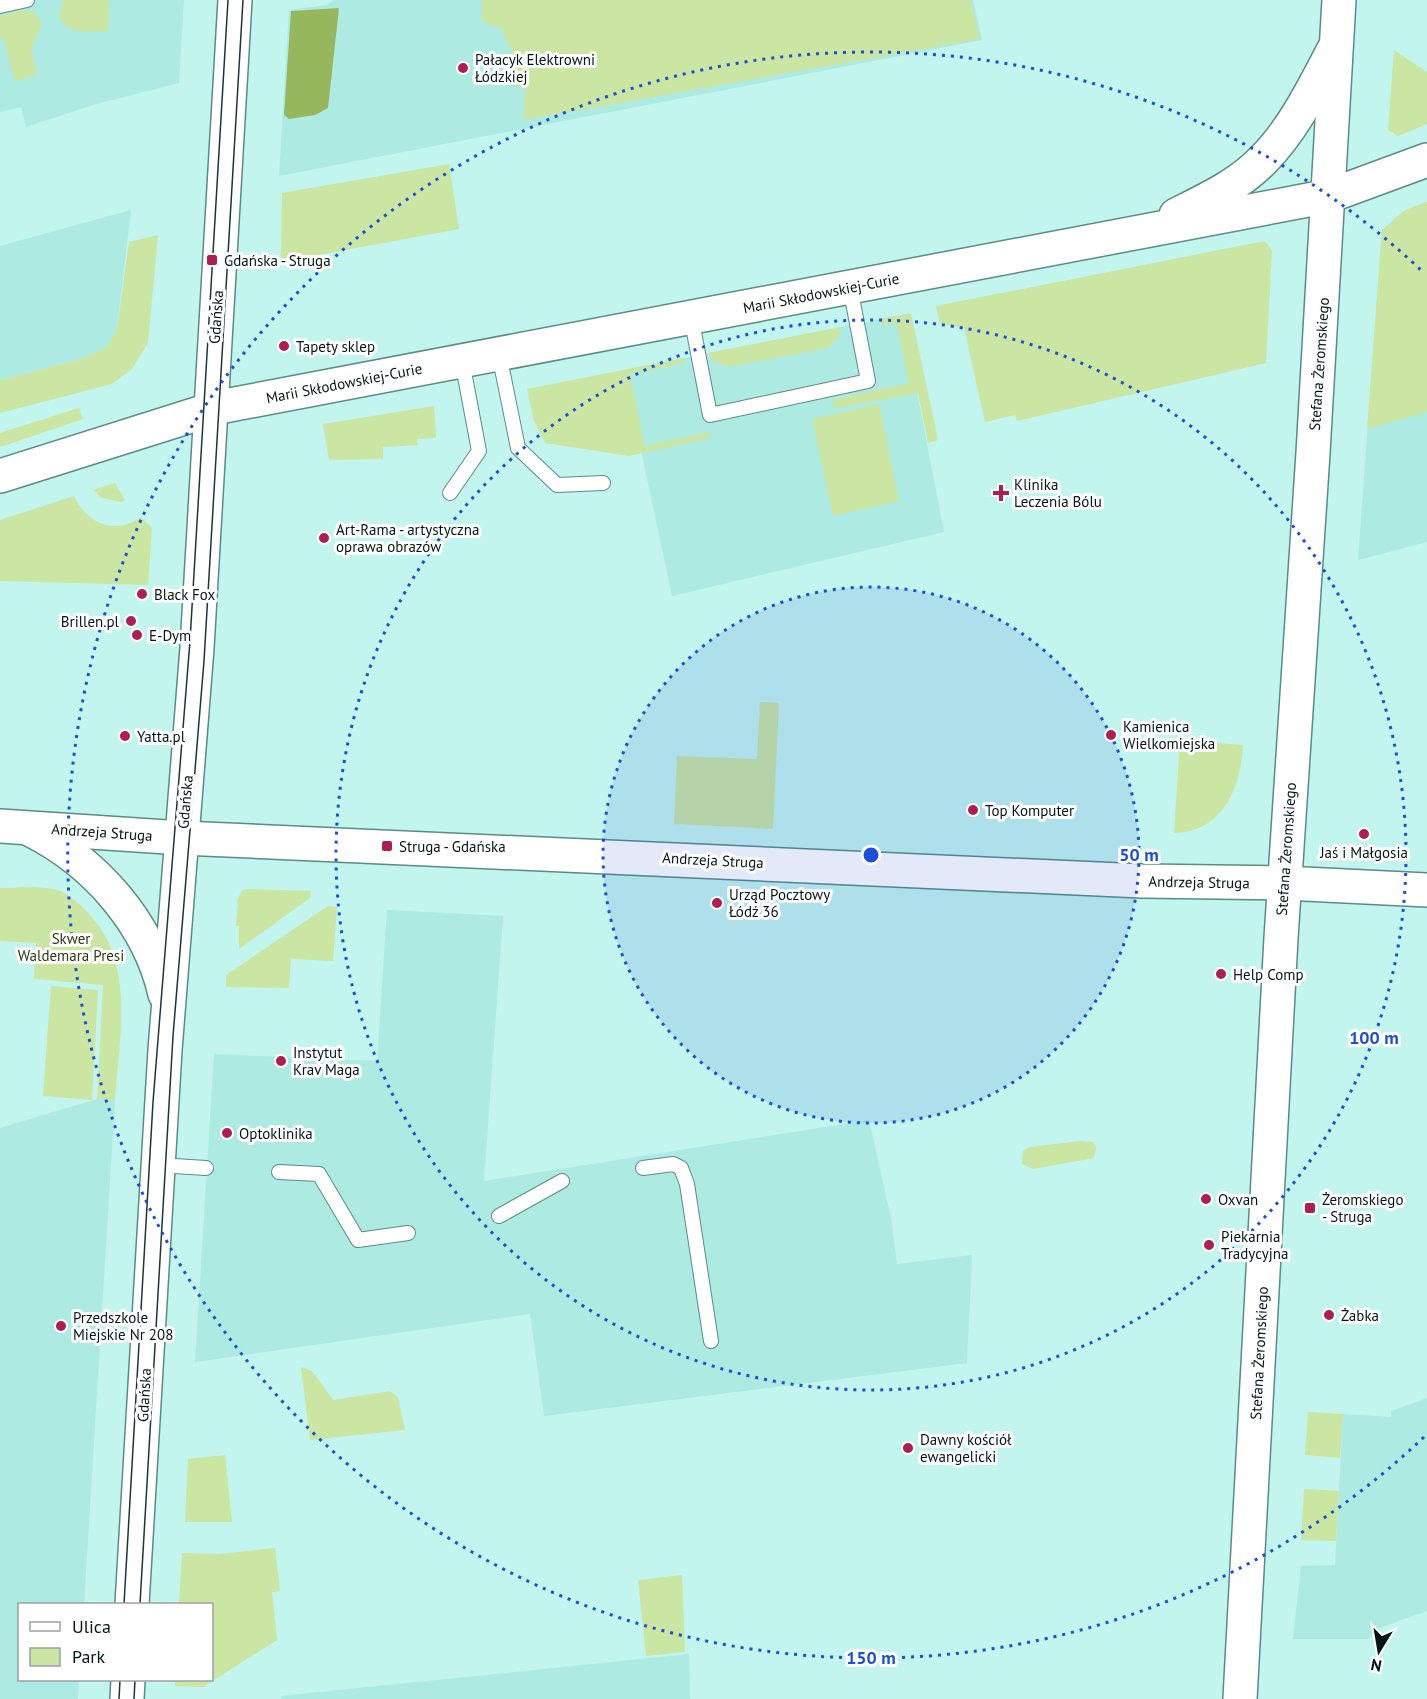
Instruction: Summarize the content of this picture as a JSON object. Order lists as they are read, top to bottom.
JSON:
{
  "streets": {
    "street": [
      "Marii Skłodowskiej-Curie",
      "Gdańska",
      "Stefana Żeromskiego",
      "Andrzeja Struga"
    ]
  },
  "crossings": [
    ["Marii Skłodowskiej-Curie", "Gdańska"],
    ["Marii Skłodowskiej-Curie", "Stefana Żeromskiego"],
    ["Gdańska", "Andrzeja Struga"],
    ["Stefana Żeromskiego", "Andrzeja Struga"]
  ],
  "parks": ["Skwer Waldemara Presi"],
  "places": {
    "other": [
      "Pałacyk Elektrowni Łódzkiej",
      "Tapety sklep",
      "Art-Rama - artystyczna oprawa obrazów",
      "Black Fox",
      "Brillen.pl",
      "E-Dym",
      "Kamienica Wielkomiejska",
      "Yatta.pl",
      "Top Komputer",
      "Jaś i Małgosia",
      "Urząd Pocztowy Łódź 36",
      "Help Comp",
      "Instytut Krav Maga",
      "Optoklinika",
      "Oxvan",
      "Piekarnia Tradycyjna",
      "Żabka",
      "Przedszkole Miejskie Nr 208",
      "Dawny kościół ewangelicki"
    ],
    "transit": ["Gdańska - Struga", "Struga - Gdańska", "Żeromskiego - Struga"],
    "health": ["Klinika Leczenia Bólu"]
  },
  "legend": ["Ulica", "Park"],
  "north": "bottom",
  "rings": ["50 m", "100 m", "150 m"]
}
